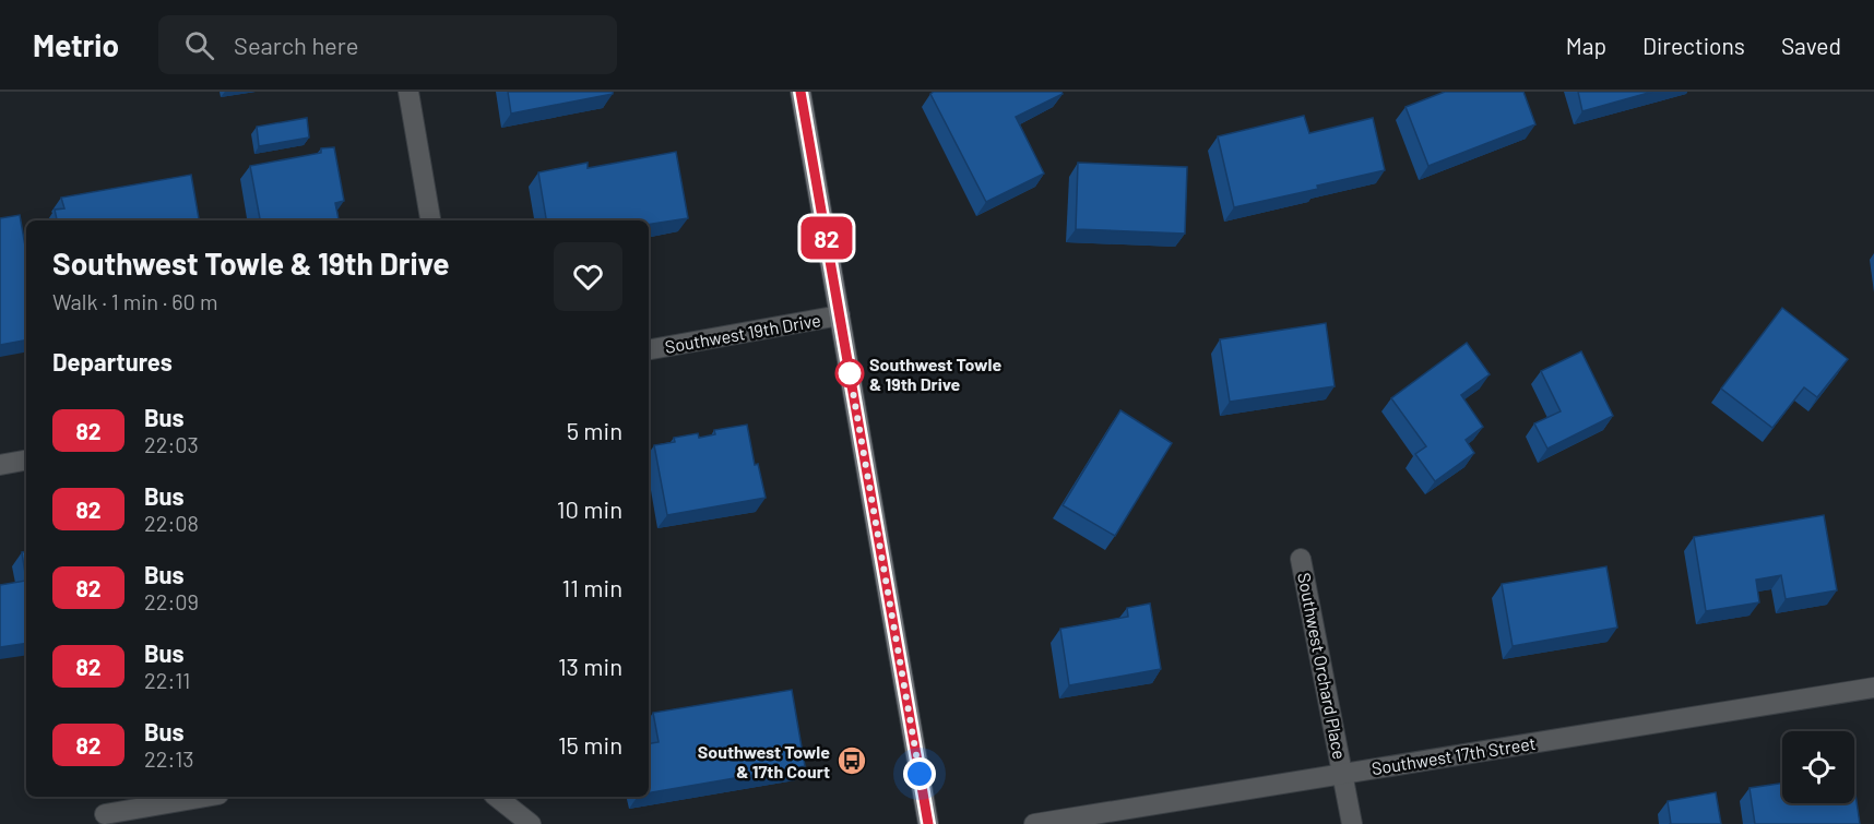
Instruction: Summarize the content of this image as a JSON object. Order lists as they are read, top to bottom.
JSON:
{
  "streets": {
    "street": ["Southwest 19th Drive", "Southwest Orchard Place", "Southwest 17th Street"]
  },
  "crossings": [
    ["Southwest Orchard Place", "Southwest 17th Street"]
  ],
  "places": {
    "other": ["Southwest Towle & 19th Drive"],
    "bus stop": ["Southwest Towle & 17th Court"]
  },
  "lines": ["bus line 82"],
  "page": {
    "header": "Metrio",
    "search": "Search here",
    "nav": ["Map", "Directions", "Saved"],
    "on_map": "82",
    "heading": [
      ["Southwest Towle & 19th Drive", "Walk · 1 min · 60 m"],
      "Departures"
    ],
    "list": [
      {
        "mark": "82",
        "name": "Bus",
        "note": "22:03",
        "value": "5 min"
      },
      {
        "mark": "82",
        "name": "Bus",
        "note": "22:08",
        "value": "10 min"
      },
      {
        "mark": "82",
        "name": "Bus",
        "note": "22:09",
        "value": "11 min"
      },
      {
        "mark": "82",
        "name": "Bus",
        "note": "22:11",
        "value": "13 min"
      },
      {
        "mark": "82",
        "name": "Bus",
        "note": "22:13",
        "value": "15 min"
      }
    ]
  }
}
